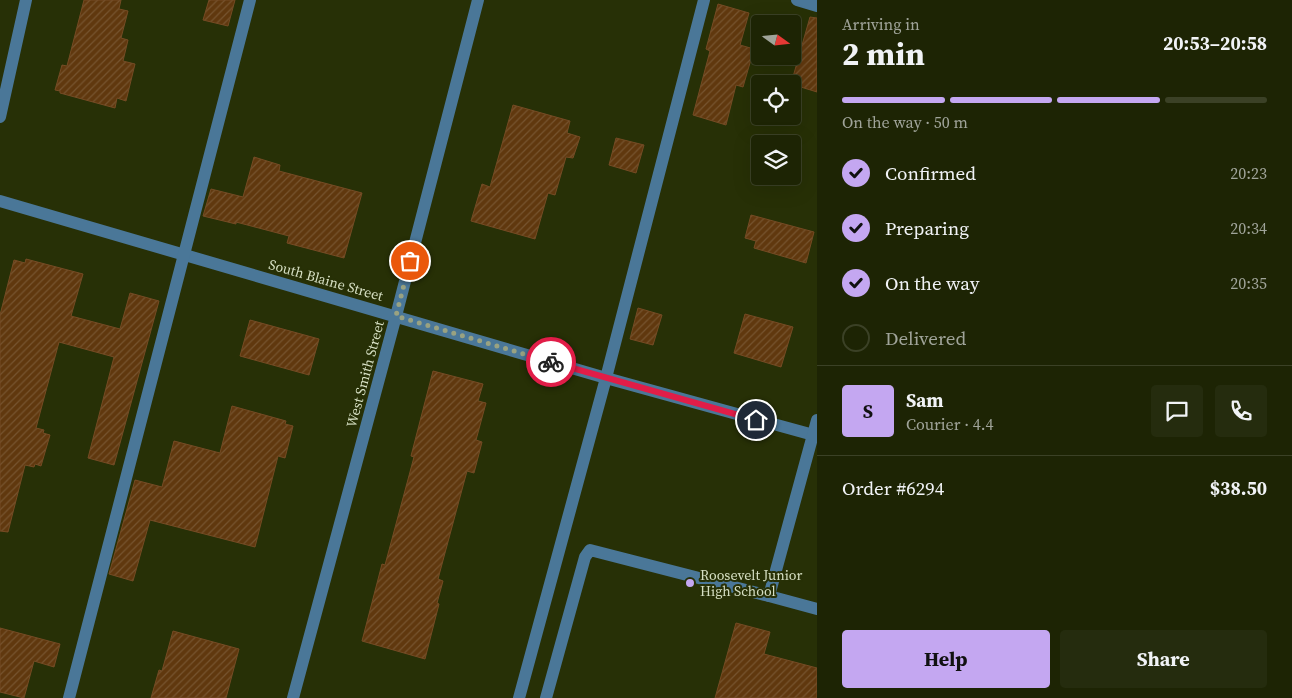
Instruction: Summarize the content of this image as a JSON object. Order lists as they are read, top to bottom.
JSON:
{
  "streets": {
    "street": ["South Blaine Street", "West Smith Street"]
  },
  "crossings": [
    ["South Blaine Street", "West Smith Street"]
  ],
  "places": ["Roosevelt Junior High School"],
  "north": "right",
  "page": {
    "heading": ["2 min", "Arriving in", "20:53–20:58"],
    "panel": [
      "Sam",
      "Courier · 4.4",
      "Order #6294",
      "$38.50"
    ],
    "bar": "On the way · 50 m",
    "list": [
      ["Confirmed", "20:23"],
      ["Preparing", "20:34"],
      ["On the way", "20:35"],
      "Delivered"
    ],
    "round": "S",
    "buttons": ["Help", "Share"]
  }
}
